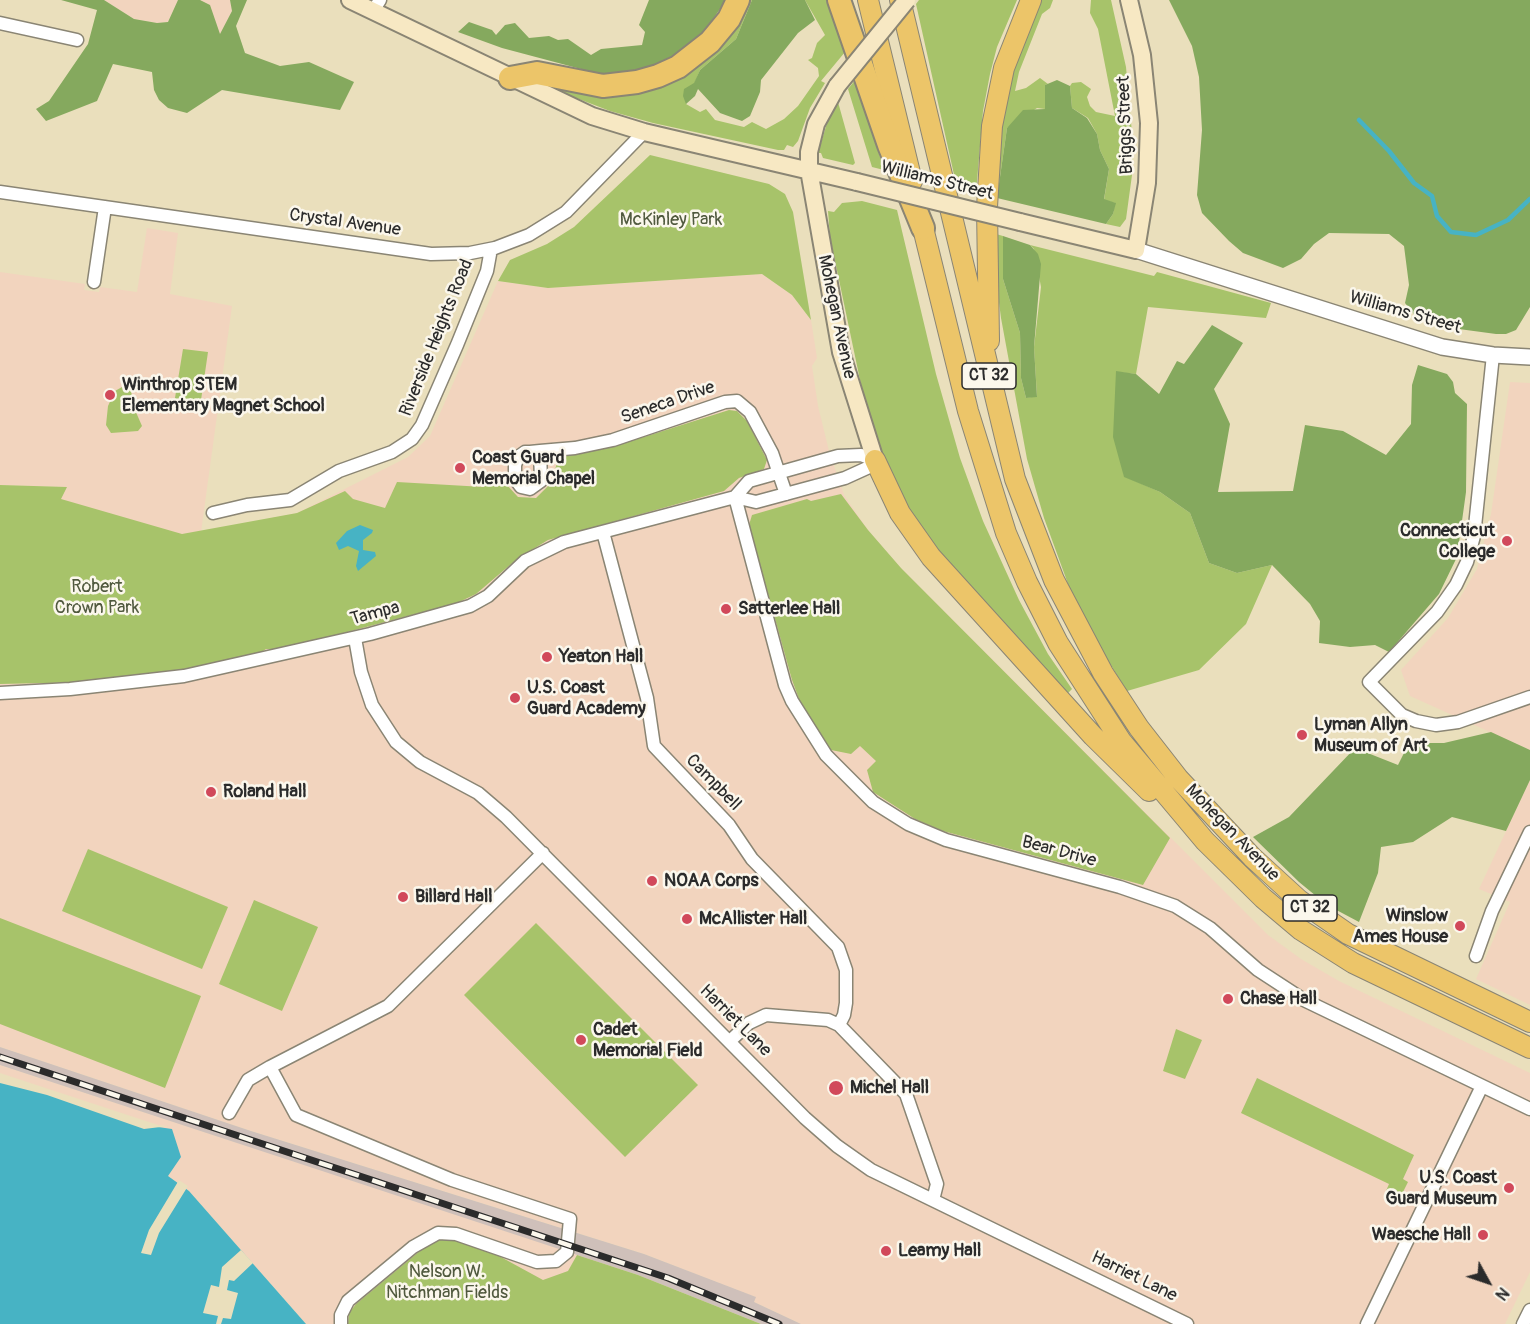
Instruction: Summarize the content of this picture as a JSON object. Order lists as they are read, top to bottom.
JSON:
{
  "streets": {
    "main road": [
      "Briggs Street",
      "Williams Street",
      "Mohegan Avenue",
      "CT 32"
    ],
    "street": [
      "Crystal Avenue",
      "Riverside Heights Road",
      "Seneca Drive",
      "Tampa",
      "Campbell",
      "Bear Drive",
      "Harriet Lane"
    ]
  },
  "crossings": [
    ["Briggs Street", "Williams Street"],
    ["Williams Street", "Crystal Avenue"],
    ["Williams Street", "Mohegan Avenue"],
    ["Crystal Avenue", "Riverside Heights Road"],
    ["Mohegan Avenue", "CT 32"],
    ["Mohegan Avenue", "Tampa"],
    ["Seneca Drive", "Tampa"],
    ["Tampa", "Campbell"],
    ["Tampa", "Bear Drive"],
    ["Tampa", "Harriet Lane"]
  ],
  "parks": ["McKinley Park", "Robert Crown Park", "Nelson W. Nitchman Fields"],
  "places": [
    "Winthrop STEM Elementary Magnet School",
    "Coast Guard Memorial Chapel",
    "Connecticut College",
    "Satterlee Hall",
    "Yeaton Hall",
    "U.S. Coast Guard Academy",
    "Lyman Allyn Museum of Art",
    "Roland Hall",
    "NOAA Corps",
    "Billard Hall",
    "McAllister Hall",
    "Winslow Ames House",
    "Chase Hall",
    "Cadet Memorial Field",
    "Michel Hall",
    "U.S. Coast Guard Museum",
    "Waesche Hall",
    "Leamy Hall"
  ],
  "north": "bottom right"
}
